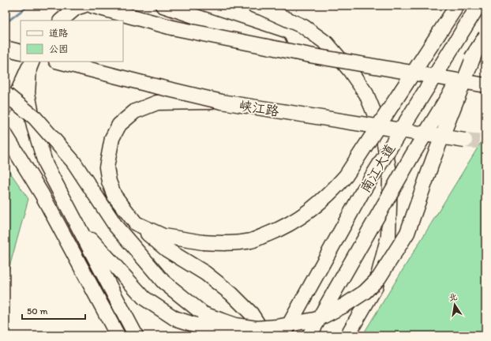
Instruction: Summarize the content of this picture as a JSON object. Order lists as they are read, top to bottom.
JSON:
{
  "streets": {
    "highway": ["峡江路", "南江大道"]
  },
  "legend": ["道路", "公园"],
  "scale_bar": "50 m",
  "north": "top"
}
